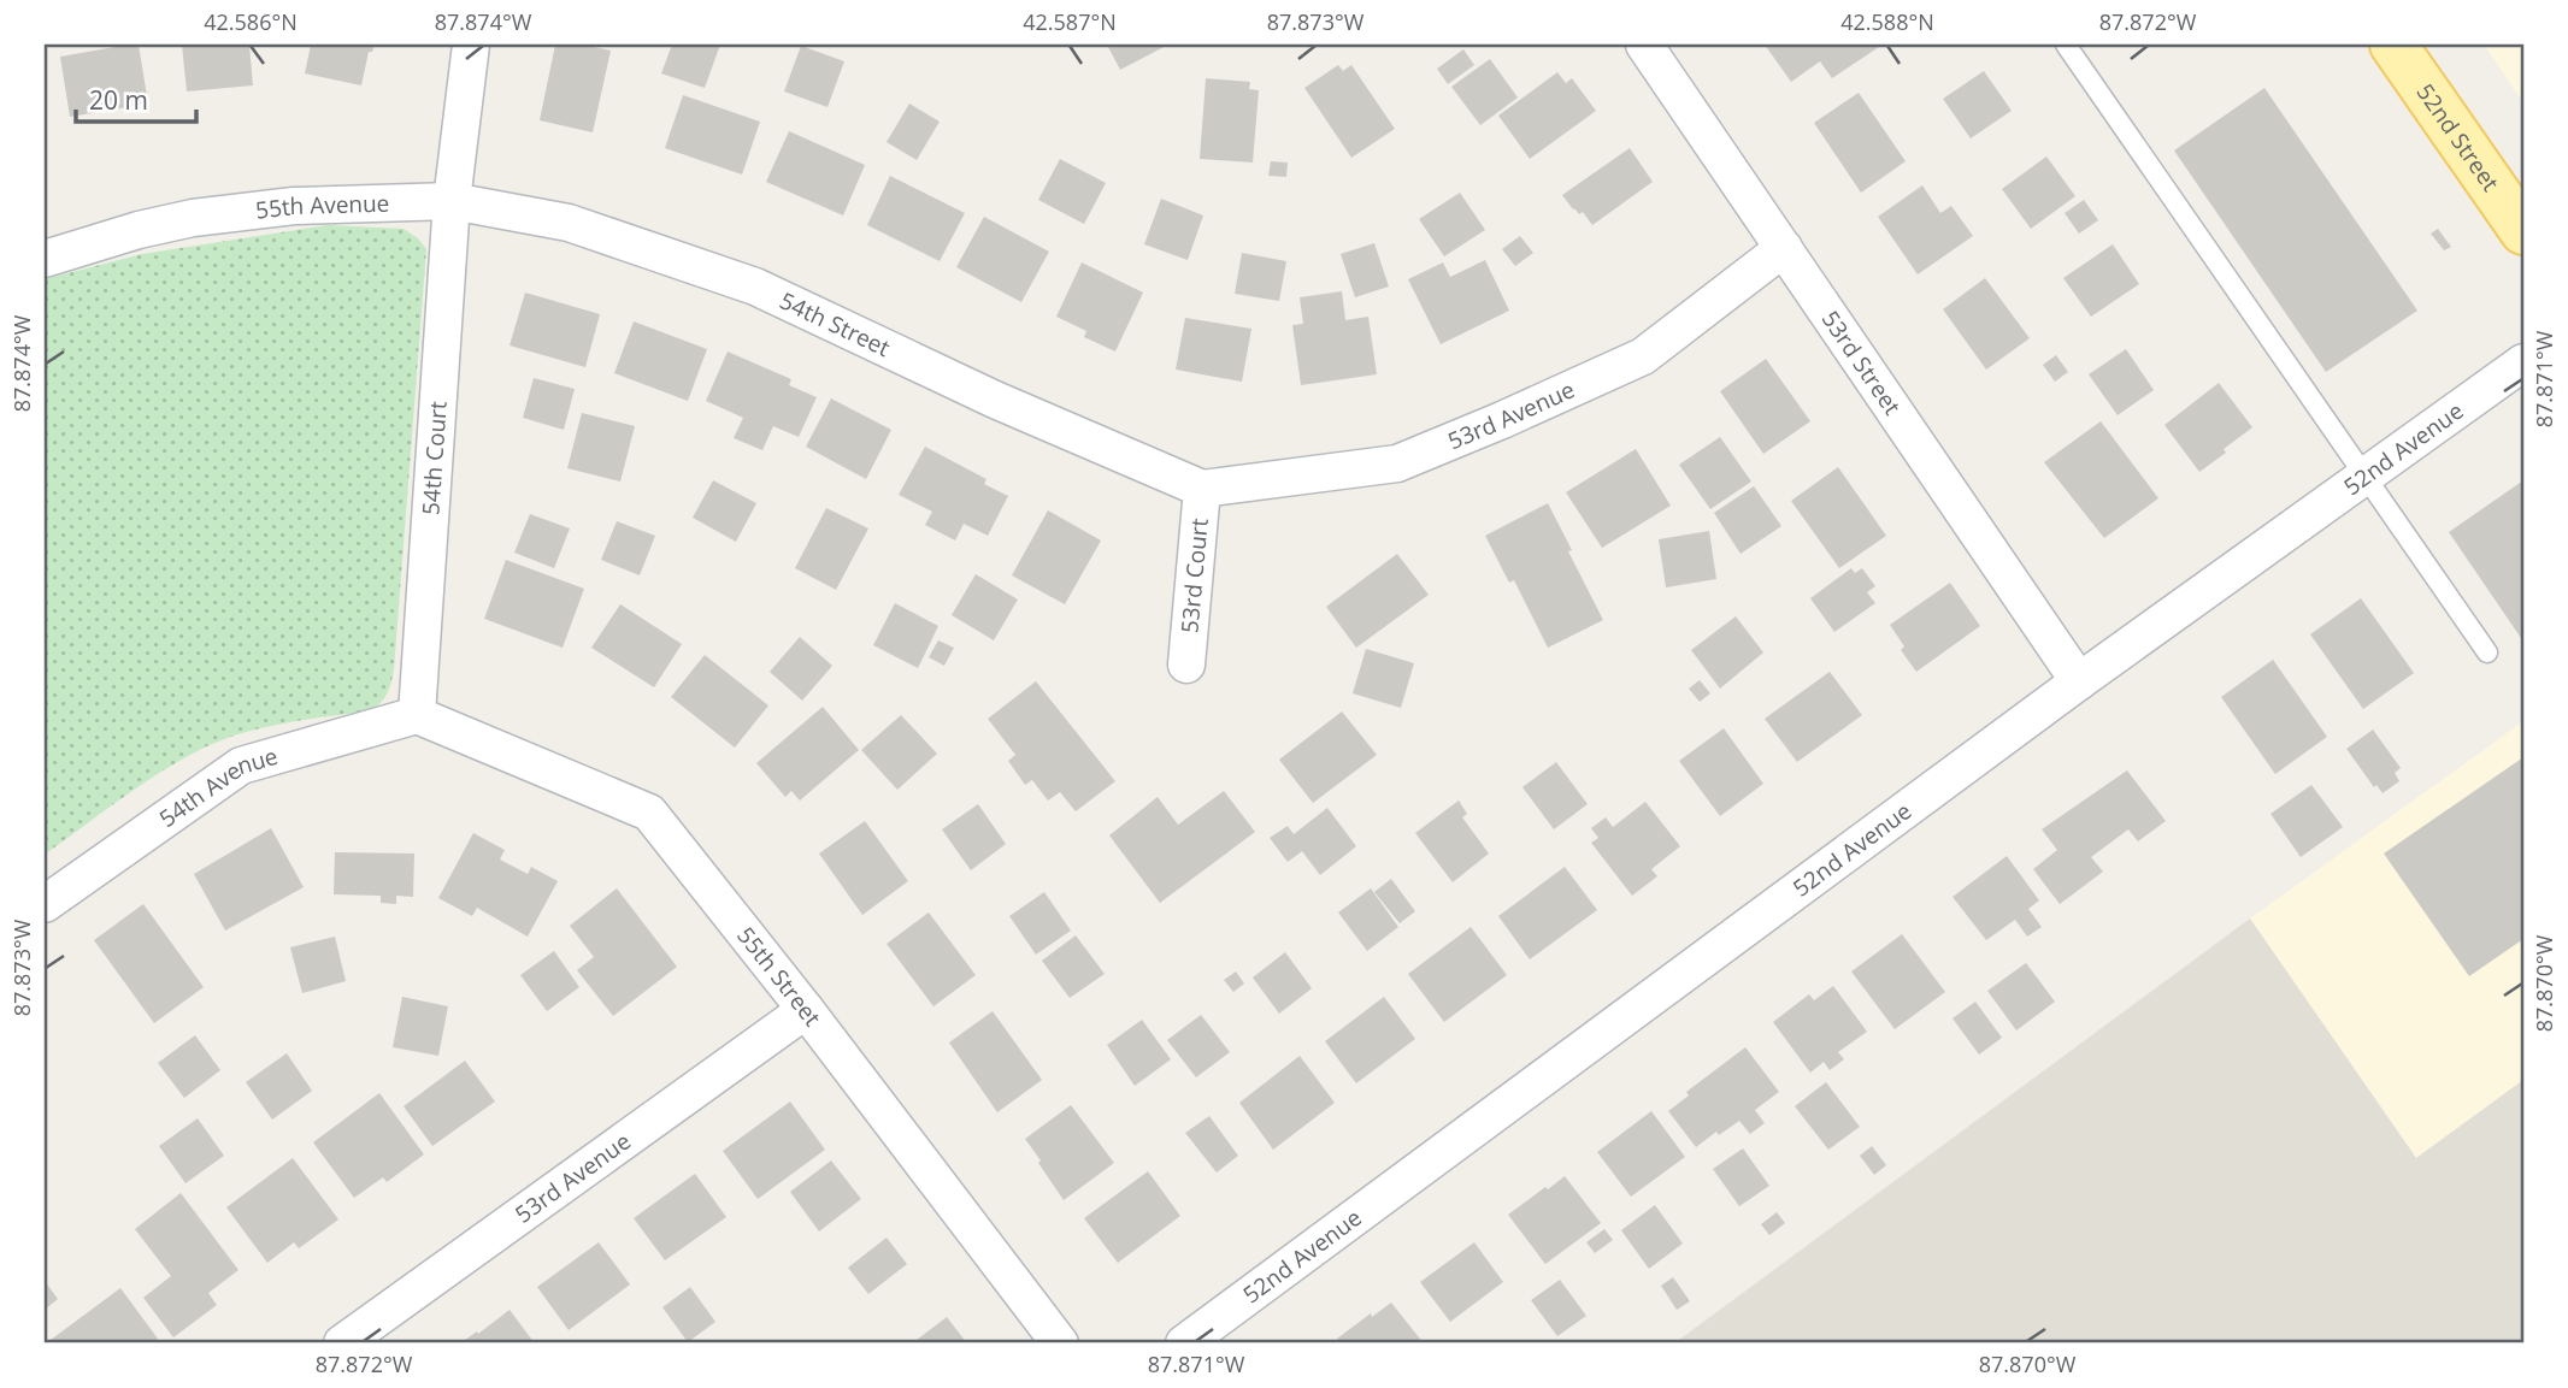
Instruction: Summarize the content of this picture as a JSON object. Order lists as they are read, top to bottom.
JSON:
{
  "streets": {
    "main road": ["52nd Street"],
    "street": [
      "55th Avenue",
      "54th Street",
      "53rd Street",
      "53rd Avenue",
      "52nd Avenue",
      "54th Court",
      "53rd Court",
      "54th Avenue",
      "55th Street"
    ]
  },
  "crossings": [
    ["55th Avenue", "54th Street"],
    ["55th Avenue", "54th Court"],
    ["54th Street", "53rd Avenue"],
    ["54th Street", "54th Court"],
    ["54th Street", "53rd Court"],
    ["53rd Street", "53rd Avenue"],
    ["53rd Street", "52nd Avenue"],
    ["53rd Avenue", "53rd Court"],
    ["53rd Avenue", "55th Street"],
    ["54th Court", "54th Avenue"],
    ["54th Court", "55th Street"],
    ["54th Avenue", "55th Street"]
  ],
  "scale_bar": "20 m",
  "coordinates": [
    "42.586°N",
    "87.874°W",
    "42.587°N",
    "87.873°W",
    "42.588°N",
    "87.872°W",
    "87.871°W",
    "87.870°W"
  ]
}
